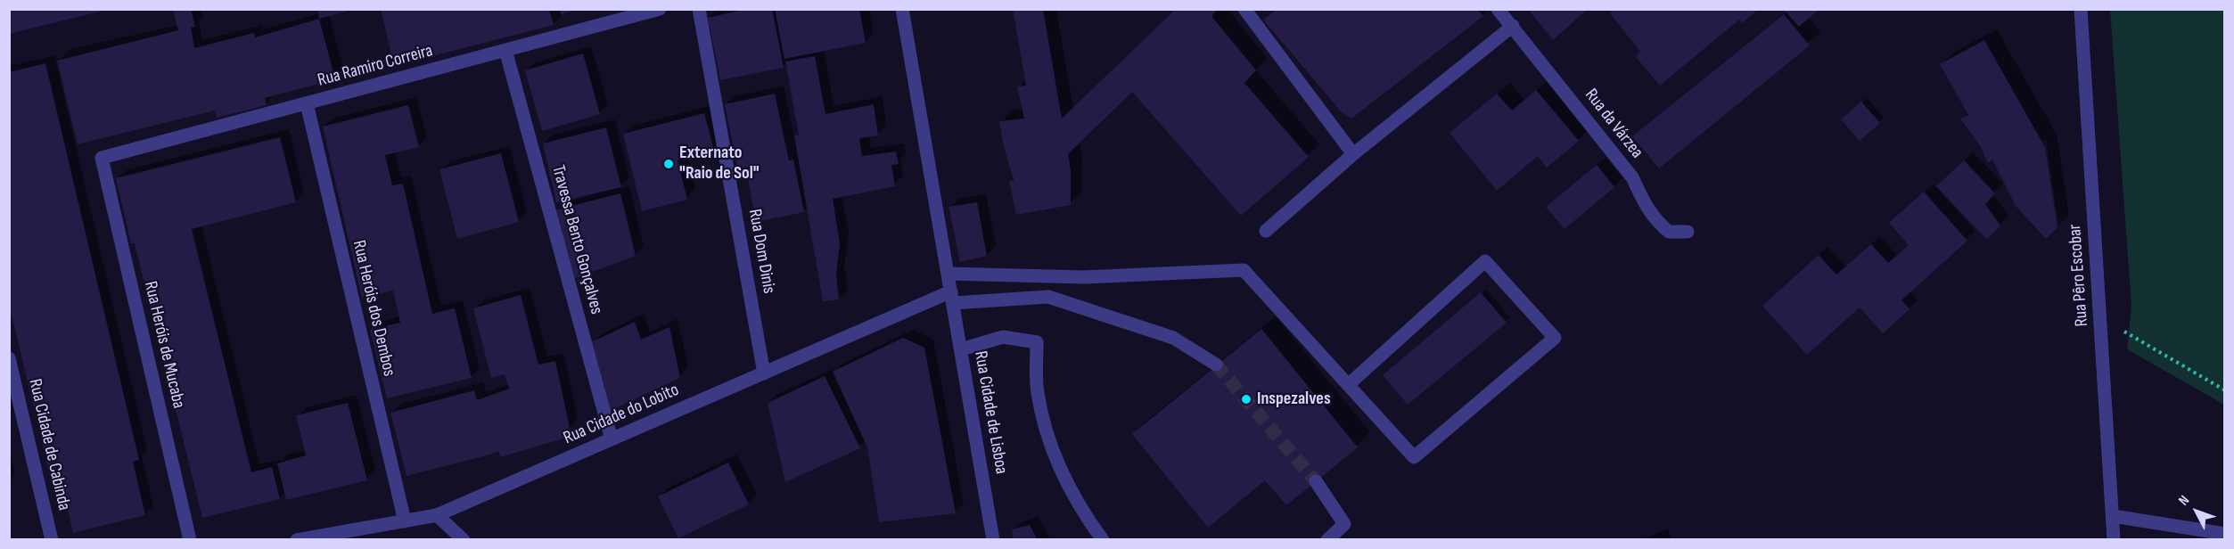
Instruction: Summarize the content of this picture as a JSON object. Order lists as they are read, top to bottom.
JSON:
{
  "streets": {
    "street": [
      "Rua Ramiro Correira",
      "Rua da Várzea",
      "Travessa Bento Gonçalves",
      "Rua Dom Dinis",
      "Rua Pêro Escobar",
      "Rua Heróis dos Dembos",
      "Rua Heróis de Mucaba",
      "Rua Cidade de Lisboa",
      "Rua Cidade do Lobito",
      "Rua Cidade de Cabinda"
    ]
  },
  "crossings": [
    ["Rua Ramiro Correira", "Travessa Bento Gonçalves"],
    ["Rua Ramiro Correira", "Rua Heróis dos Dembos"],
    ["Rua Ramiro Correira", "Rua Heróis de Mucaba"],
    ["Travessa Bento Gonçalves", "Rua Cidade do Lobito"],
    ["Rua Dom Dinis", "Rua Cidade do Lobito"],
    ["Rua Heróis dos Dembos", "Rua Cidade do Lobito"],
    ["Rua Cidade de Lisboa", "Rua Cidade do Lobito"]
  ],
  "places": ["Externato \"Raio de Sol\"", "Inspezalves"],
  "north": "top left"
}
